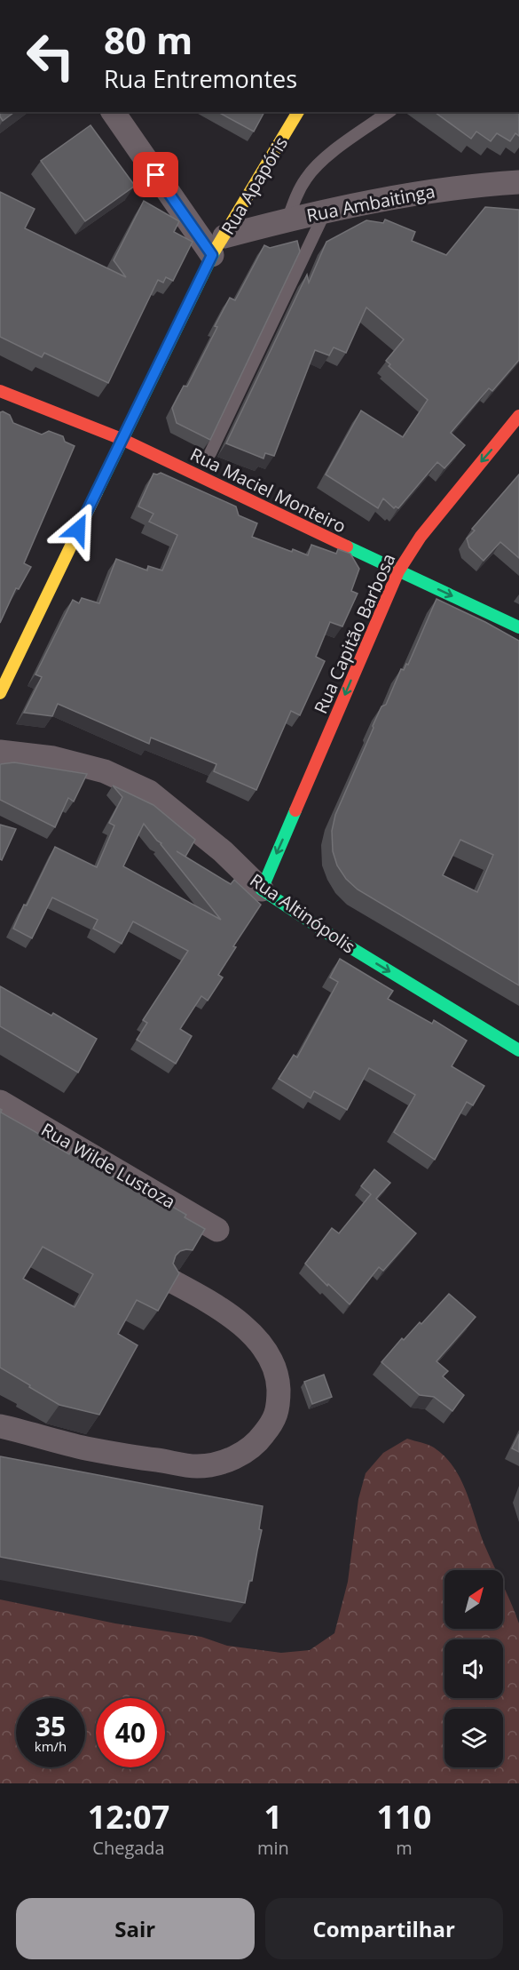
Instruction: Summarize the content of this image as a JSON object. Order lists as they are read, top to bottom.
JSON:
{
  "streets": {
    "street": [
      "Rua Apapóris",
      "Rua Ambaitinga",
      "Rua Maciel Monteiro",
      "Rua Capitão Barbosa",
      "Rua Altinópolis",
      "Rua Wilde Lustoza"
    ]
  },
  "crossings": [
    ["Rua Apapóris", "Rua Ambaitinga"],
    ["Rua Apapóris", "Rua Maciel Monteiro"],
    ["Rua Maciel Monteiro", "Rua Capitão Barbosa"],
    ["Rua Capitão Barbosa", "Rua Altinópolis"]
  ],
  "one_way": ["Rua Capitão Barbosa", "Rua Altinópolis"],
  "north": "top right",
  "page": {
    "turn": ["80 m", "Rua Entremontes"],
    "speed": "35 km/h",
    "limit": "40",
    "eta": [
      "12:07",
      "Chegada",
      "1",
      "min",
      "110",
      "m"
    ],
    "buttons": ["Sair", "Compartilhar"]
  }
}
